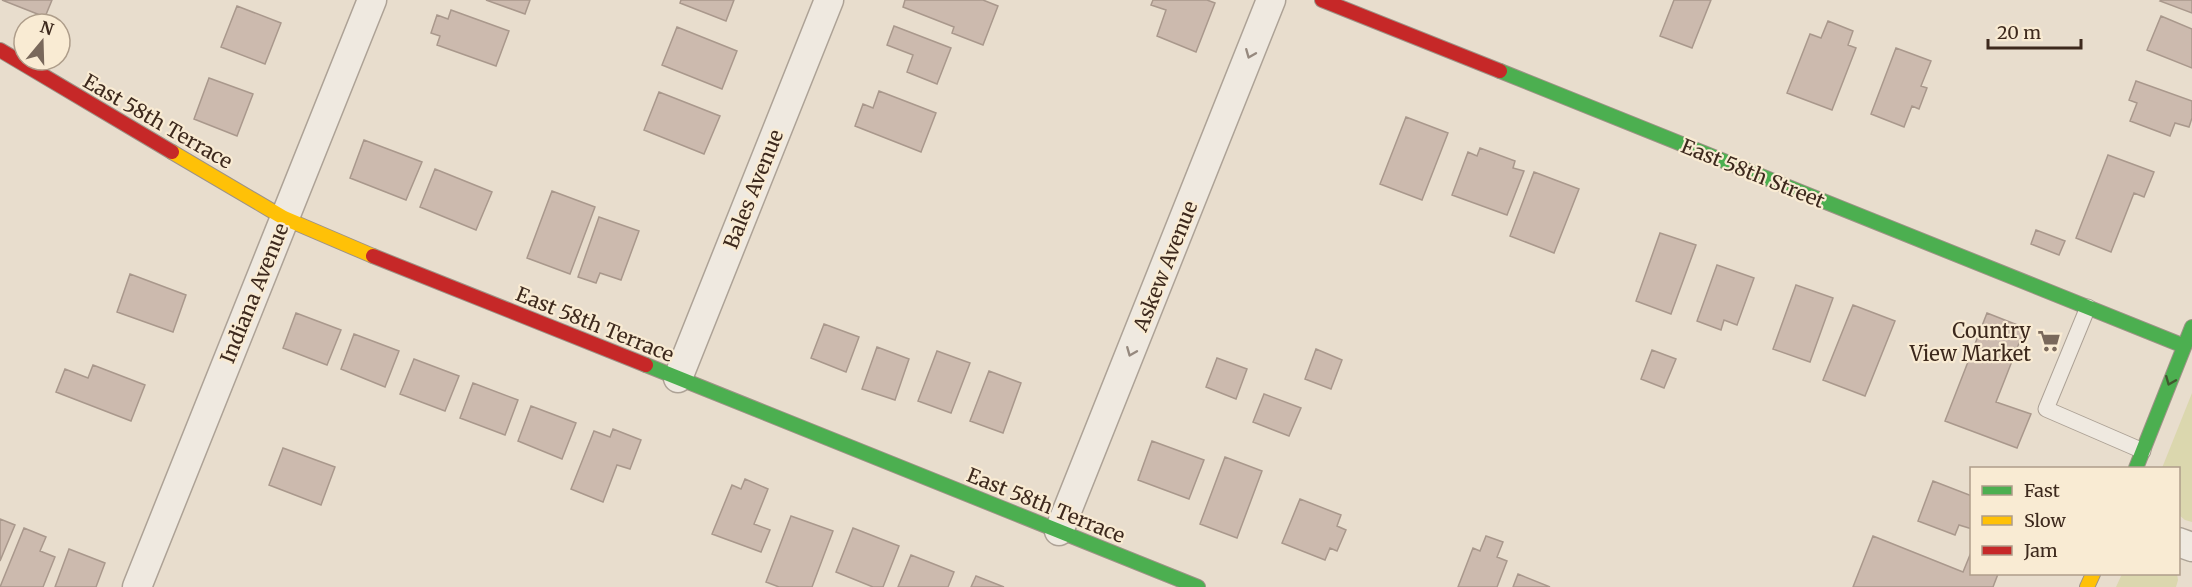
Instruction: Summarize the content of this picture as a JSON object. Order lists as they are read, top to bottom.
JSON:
{
  "streets": {
    "street": [
      "East 58th Terrace",
      "East 58th Street",
      "Bales Avenue",
      "Askew Avenue",
      "Indiana Avenue"
    ]
  },
  "crossings": [
    ["East 58th Terrace", "Bales Avenue"],
    ["East 58th Terrace", "Askew Avenue"],
    ["East 58th Terrace", "Indiana Avenue"]
  ],
  "one_way": ["Askew Avenue"],
  "places": {
    "supermarket": ["Country View Market"]
  },
  "legend": ["Fast", "Slow", "Jam"],
  "scale_bar": "20 m",
  "north": "top"
}
